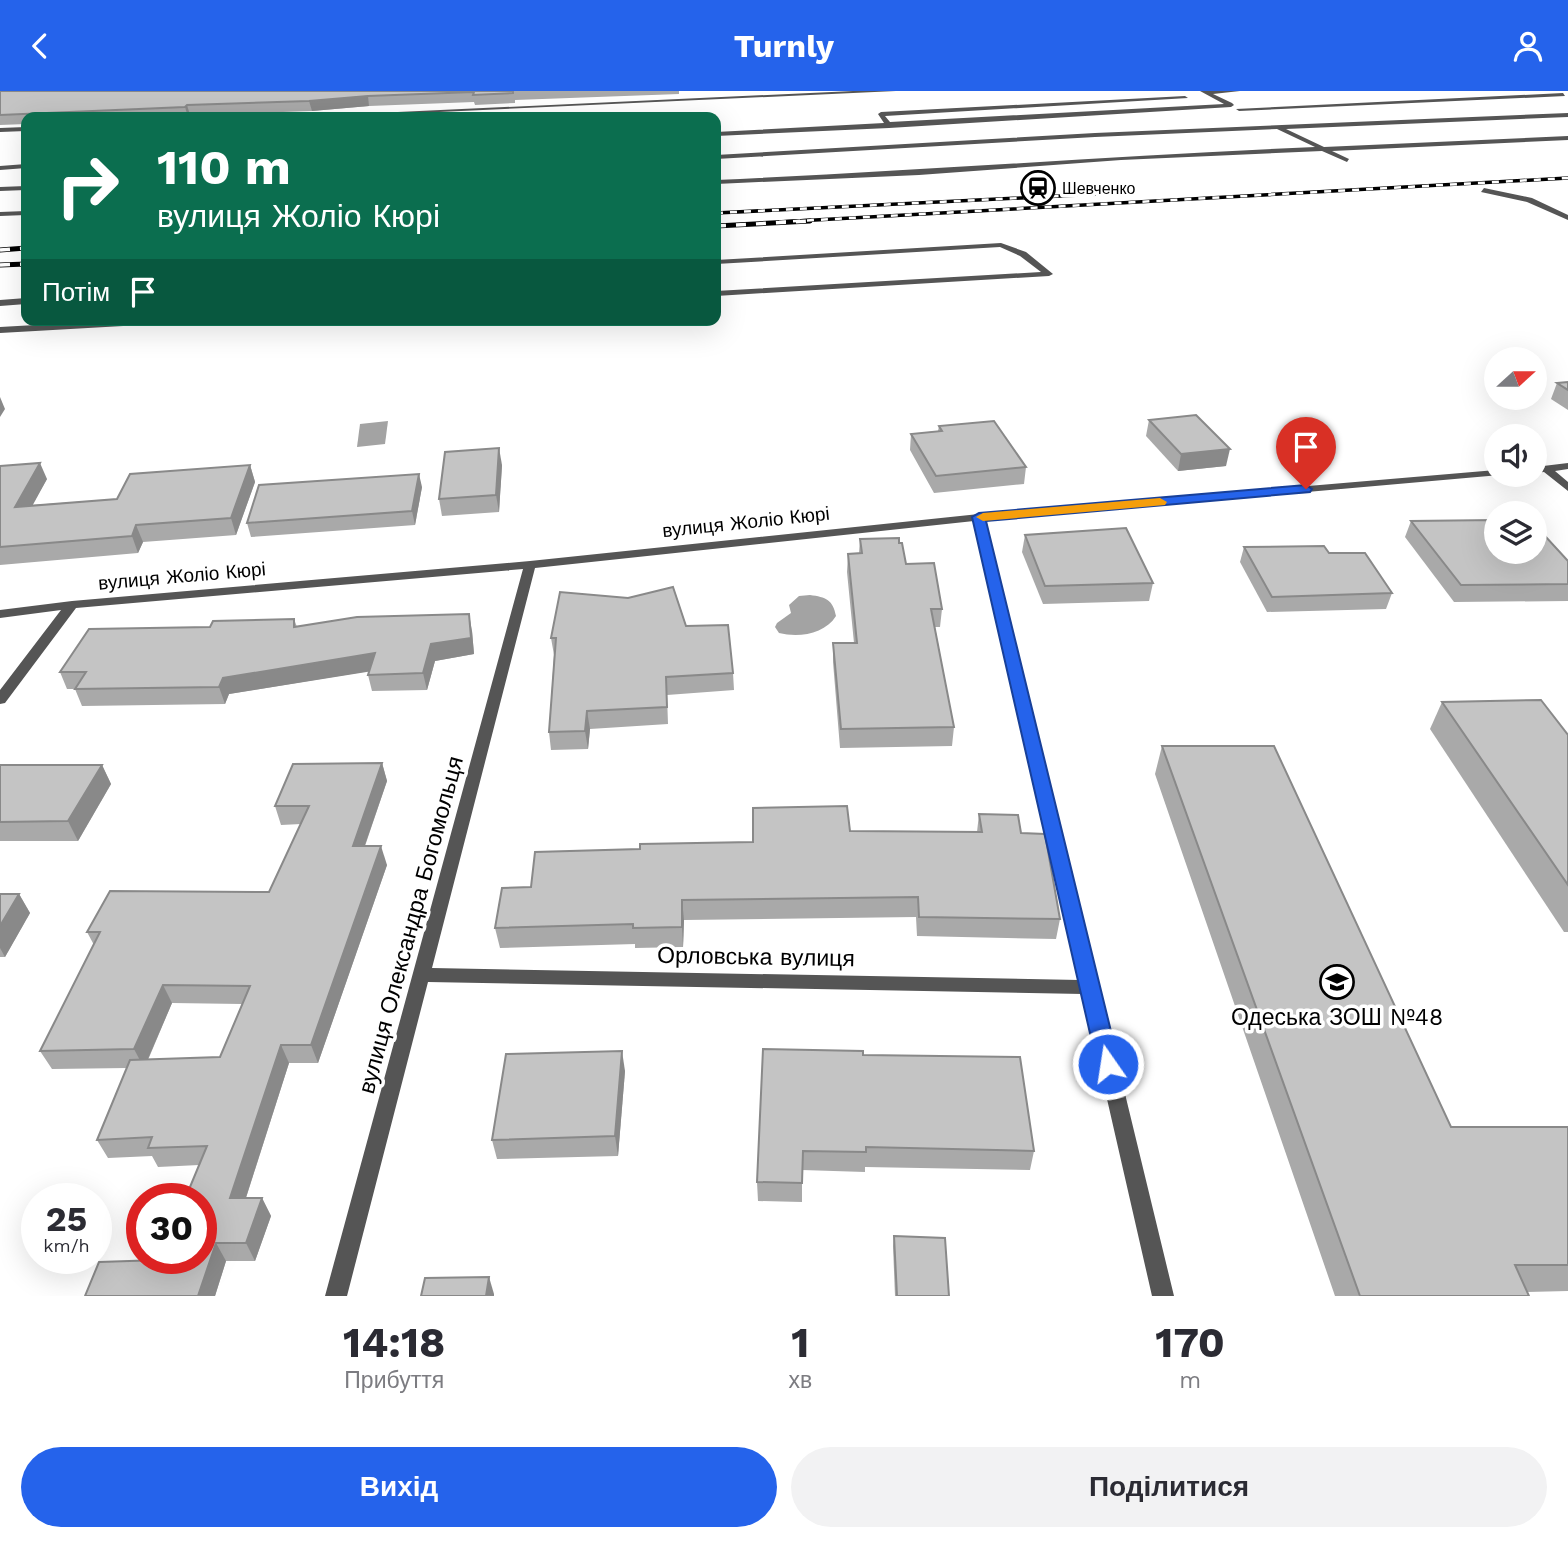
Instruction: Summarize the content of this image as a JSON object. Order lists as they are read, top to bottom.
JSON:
{
  "streets": {
    "street": ["вулиця Жоліо Кюрі", "вулиця Олександра Богомольця", "Орловська вулиця"]
  },
  "crossings": [
    ["вулиця Жоліо Кюрі", "вулиця Олександра Богомольця"],
    ["вулиця Олександра Богомольця", "Орловська вулиця"]
  ],
  "places": {
    "station": ["Шевченко"],
    "school or university": ["Одеська ЗОШ №48"]
  },
  "north": "right",
  "page": {
    "header": "Turnly",
    "turn": ["110 m", "вулиця Жоліо Кюрі"],
    "then": "Потім",
    "speed": "25 km/h",
    "limit": "30",
    "eta": [
      "14:18",
      "Прибуття",
      "1",
      "хв",
      "170",
      "m"
    ],
    "buttons": ["Вихід", "Поділитися"]
  }
}
